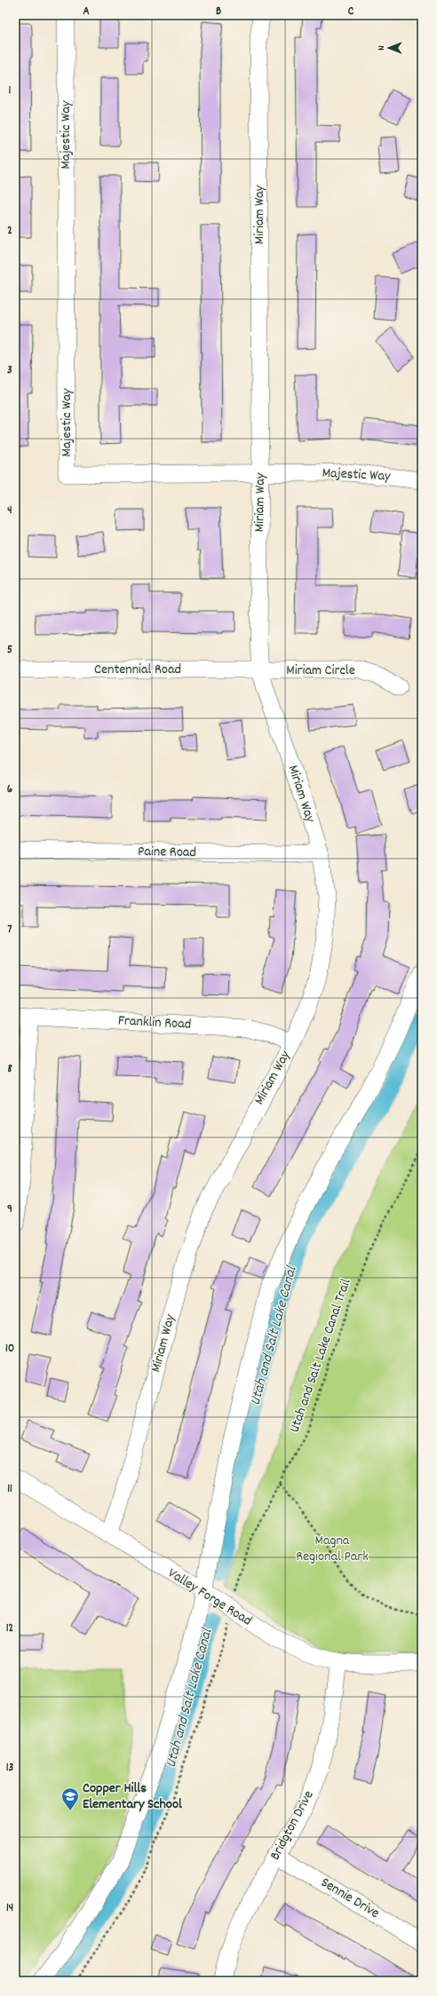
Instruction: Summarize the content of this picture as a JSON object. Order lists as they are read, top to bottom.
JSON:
{
  "streets": {
    "street": [
      "Majestic Way",
      "Miriam Way",
      "Centennial Road",
      "Miriam Circle",
      "Paine Road",
      "Franklin Road",
      "Valley Forge Road",
      "Bridgton Drive",
      "Sennie Drive"
    ],
    "path": ["Utah and Salt Lake Canal Trail"]
  },
  "crossings": [
    ["Majestic Way", "Miriam Way"],
    ["Miriam Way", "Centennial Road"],
    ["Miriam Way", "Miriam Circle"],
    ["Miriam Way", "Paine Road"],
    ["Miriam Way", "Franklin Road"],
    ["Miriam Way", "Valley Forge Road"],
    ["Centennial Road", "Miriam Circle"],
    ["Utah and Salt Lake Canal Trail", "Valley Forge Road"],
    ["Valley Forge Road", "Bridgton Drive"],
    ["Bridgton Drive", "Sennie Drive"]
  ],
  "water": ["Utah and Salt Lake Canal"],
  "parks": ["Magna Regional Park"],
  "places": {
    "school or university": ["Copper Hills Elementary School"]
  },
  "north": "left",
  "grid": {
    "columns": ["A", "B", "C"],
    "rows": [
      "1",
      "2",
      "3",
      "4",
      "5",
      "6",
      "7",
      "8",
      "9",
      "10",
      "11",
      "12",
      "13",
      "14"
    ]
  }
}
